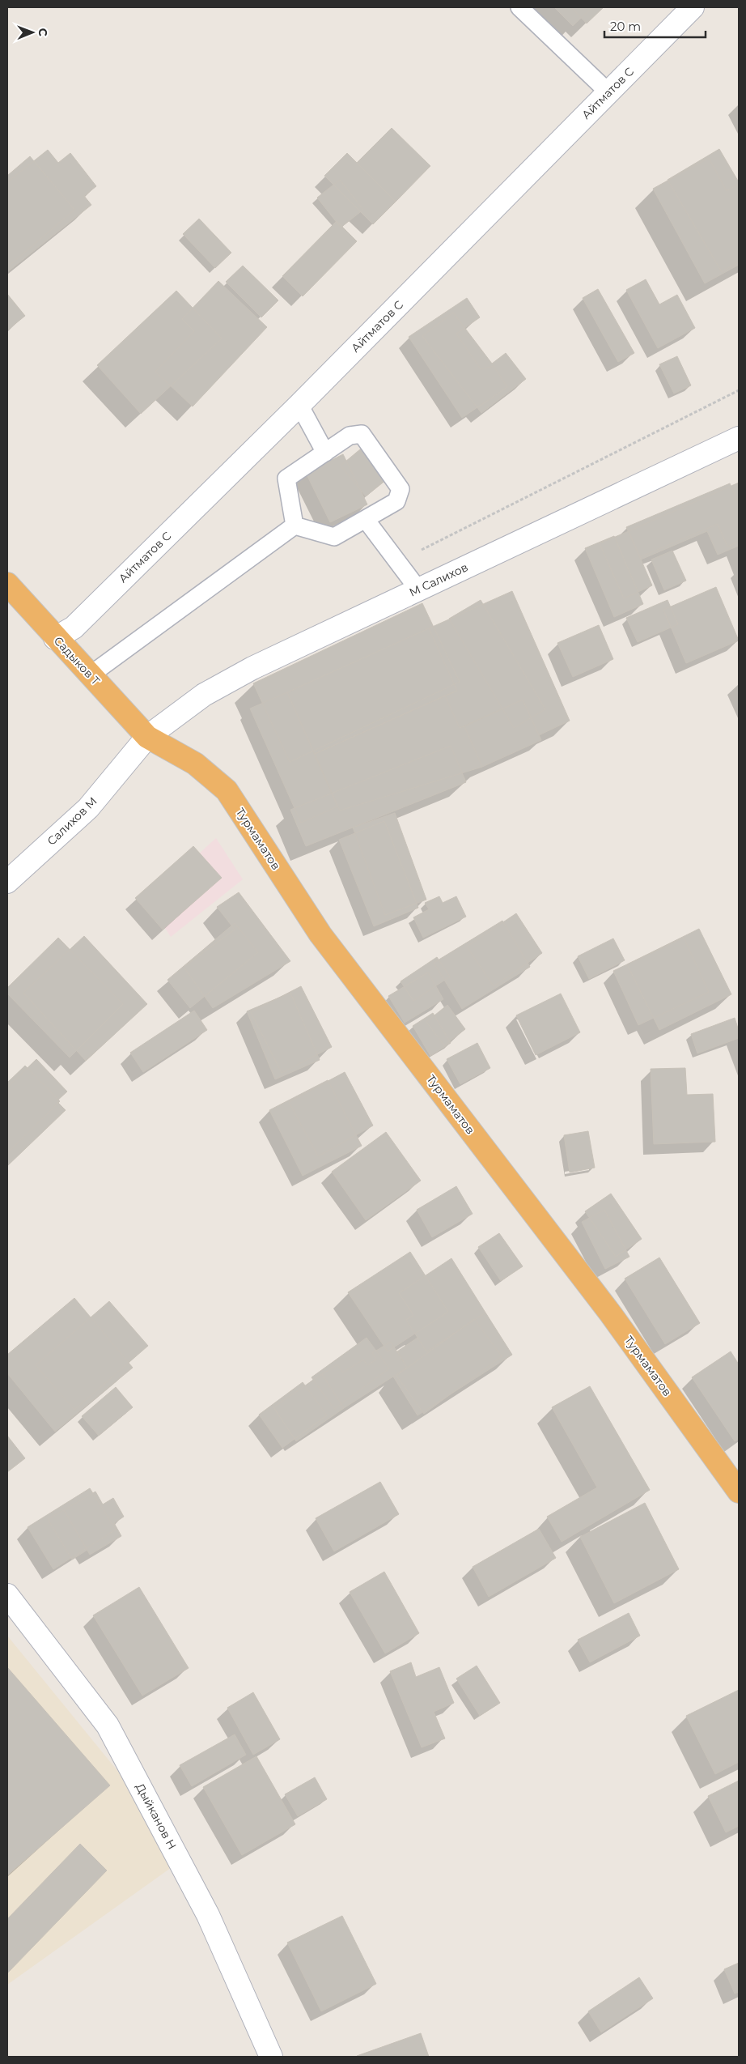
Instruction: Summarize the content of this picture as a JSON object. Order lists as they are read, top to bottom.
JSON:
{
  "streets": {
    "highway": ["Садыков Т", "Турмаматов"],
    "street": [
      "Айтматов С",
      "М Салихов",
      "Салихов М",
      "Дыйканов Н"
    ]
  },
  "crossings": [
    ["Айтматов С", "Садыков Т"],
    ["М Салихов", "Садыков Т"],
    ["М Салихов", "Салихов М"],
    ["М Салихов", "Турмаматов"],
    ["Садыков Т", "Салихов М"],
    ["Садыков Т", "Турмаматов"],
    ["Салихов М", "Турмаматов"]
  ],
  "scale_bar": "20 m",
  "north": "right"
}
